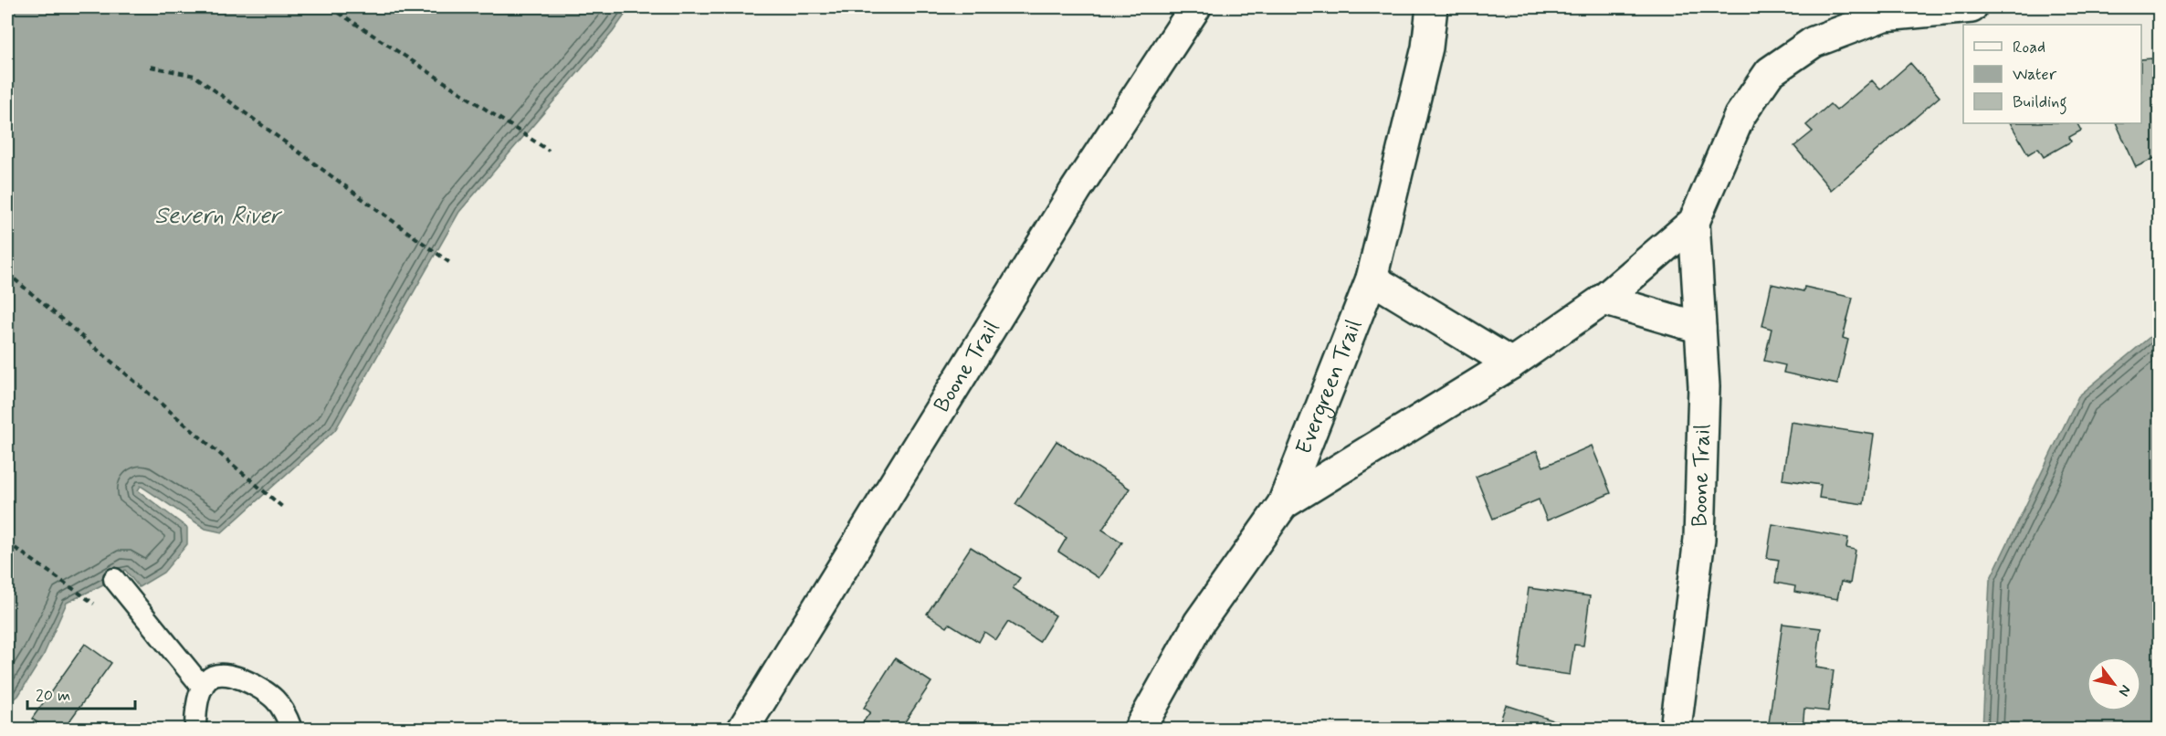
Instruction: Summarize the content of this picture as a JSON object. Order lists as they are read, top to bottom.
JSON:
{
  "streets": {
    "street": ["Boone Trail", "Evergreen Trail"]
  },
  "crossings": [
    ["Boone Trail", "Evergreen Trail"]
  ],
  "water": ["Severn River"],
  "legend": ["Road", "Water", "Building"],
  "scale_bar": "20 m",
  "north": "bottom right"
}
